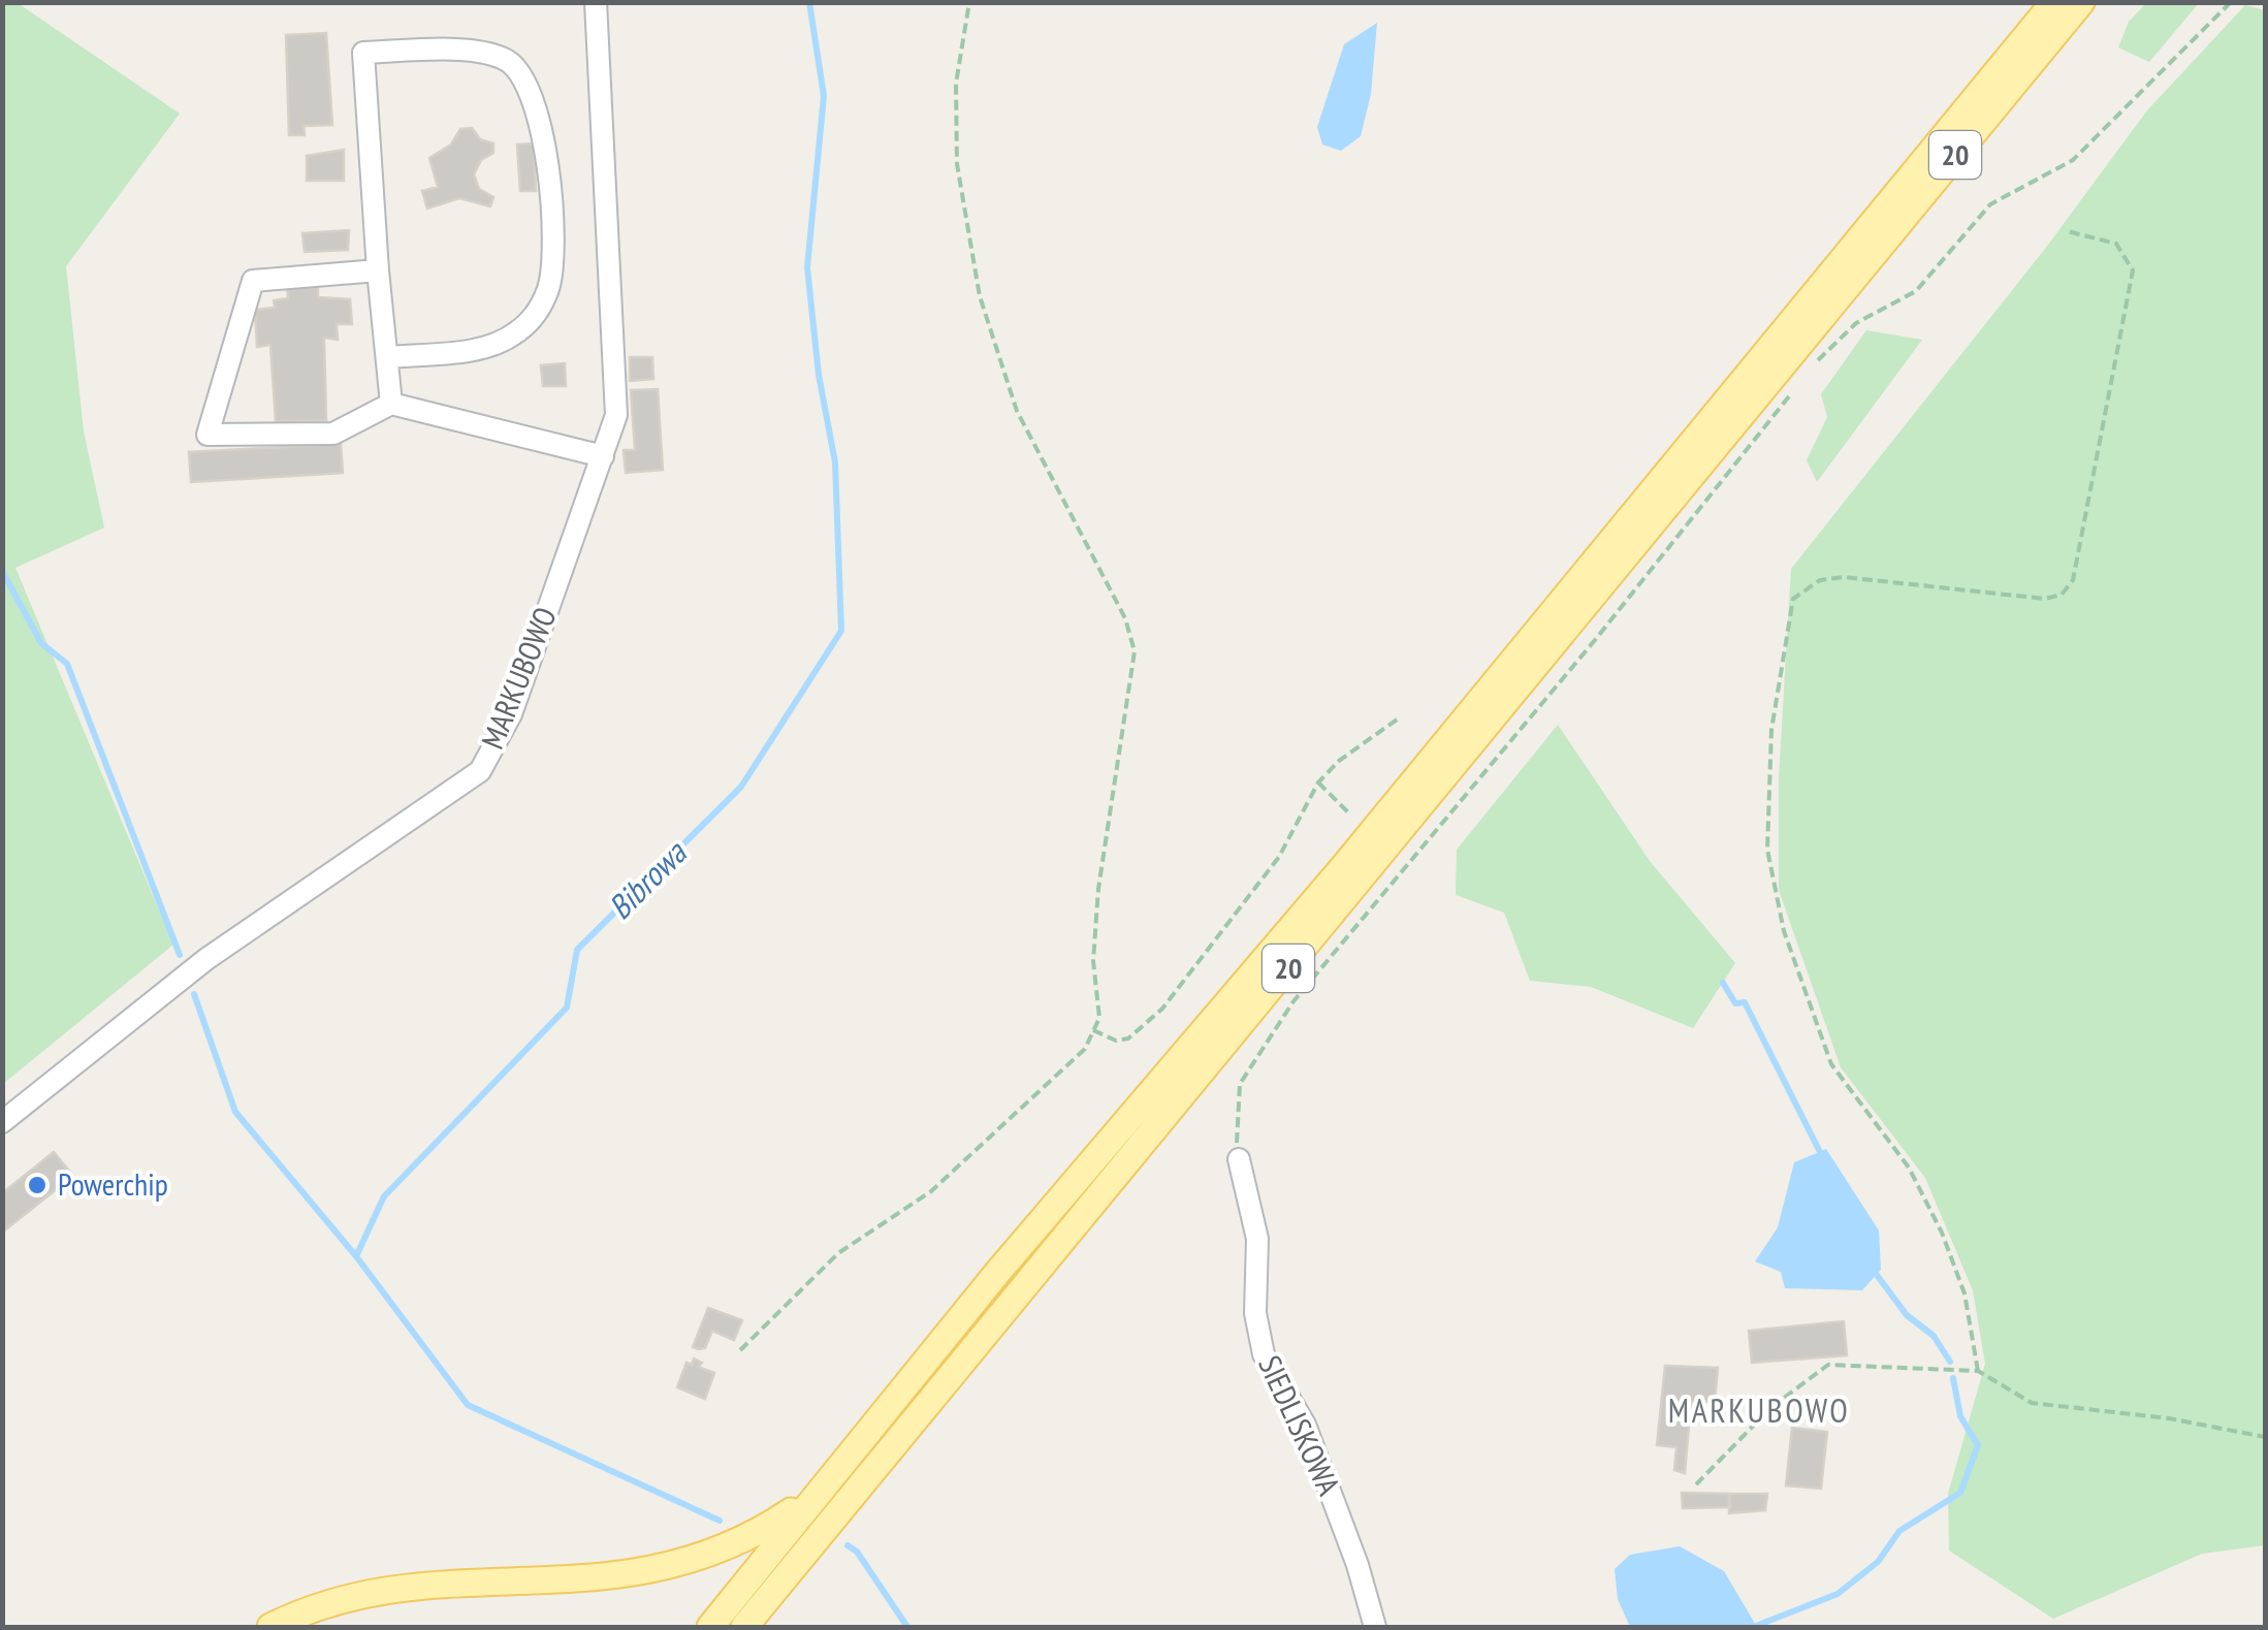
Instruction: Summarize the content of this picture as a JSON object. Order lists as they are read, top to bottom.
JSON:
{
  "streets": {
    "main road": ["20"],
    "street": ["MARKUBOWO", "SIEDLISKOWA"]
  },
  "districts": ["MARKUBOWO"],
  "water": ["Bibrowa"],
  "places": ["Powerchip"]
}
